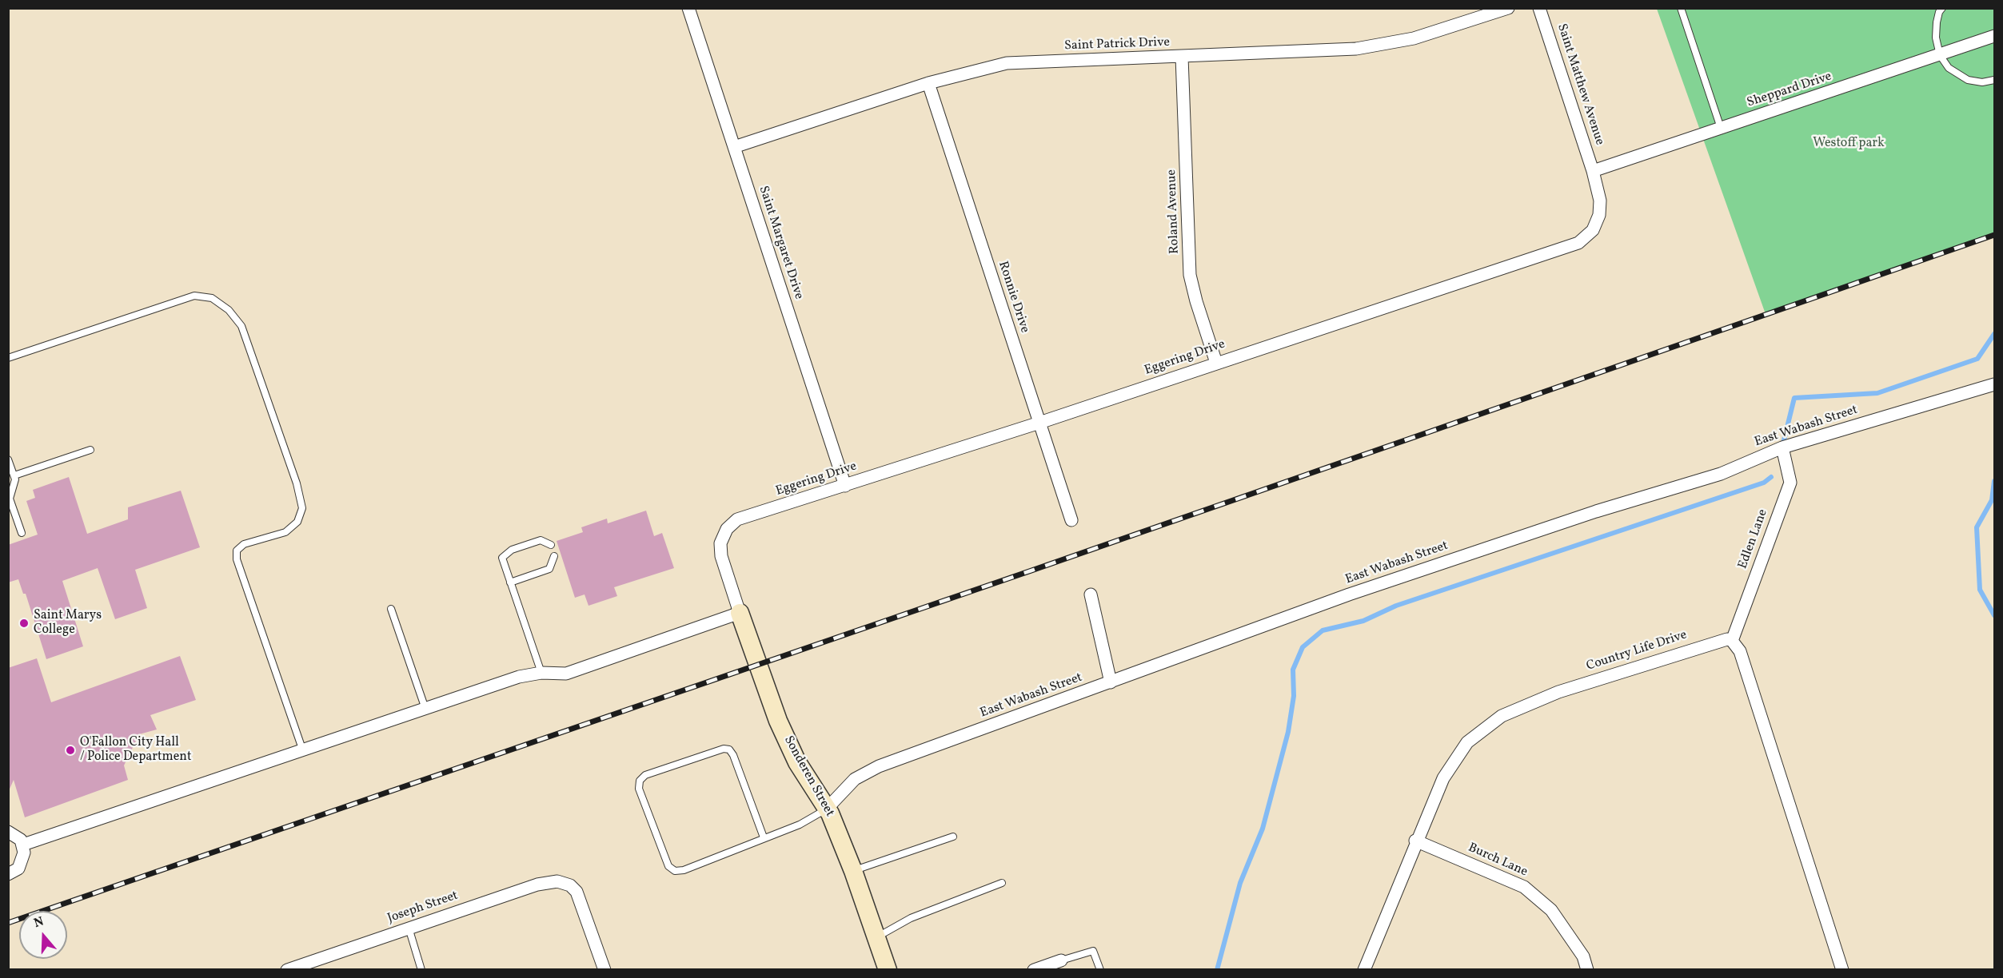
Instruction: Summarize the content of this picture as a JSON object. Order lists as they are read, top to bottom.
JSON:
{
  "streets": {
    "street": [
      "Saint Patrick Drive",
      "Saint Matthew Avenue",
      "Sheppard Drive",
      "Roland Avenue",
      "Saint Margaret Drive",
      "Ronnie Drive",
      "Eggering Drive",
      "East Wabash Street",
      "Edlen Lane",
      "Country Life Drive",
      "Sonderen Street",
      "Burch Lane",
      "Joseph Street"
    ]
  },
  "crossings": [
    ["Saint Patrick Drive", "Roland Avenue"],
    ["Saint Patrick Drive", "Saint Margaret Drive"],
    ["Saint Patrick Drive", "Ronnie Drive"],
    ["Saint Matthew Avenue", "Sheppard Drive"],
    ["Saint Matthew Avenue", "Eggering Drive"],
    ["Sheppard Drive", "Eggering Drive"],
    ["Roland Avenue", "Eggering Drive"],
    ["Saint Margaret Drive", "Eggering Drive"],
    ["Ronnie Drive", "Eggering Drive"],
    ["Eggering Drive", "Sonderen Street"],
    ["East Wabash Street", "Edlen Lane"],
    ["East Wabash Street", "Sonderen Street"],
    ["Edlen Lane", "Country Life Drive"],
    ["Country Life Drive", "Burch Lane"]
  ],
  "parks": ["Westoff park"],
  "places": ["Saint Marys College", "O'Fallon City Hall / Police Department"],
  "north": "top"
}
